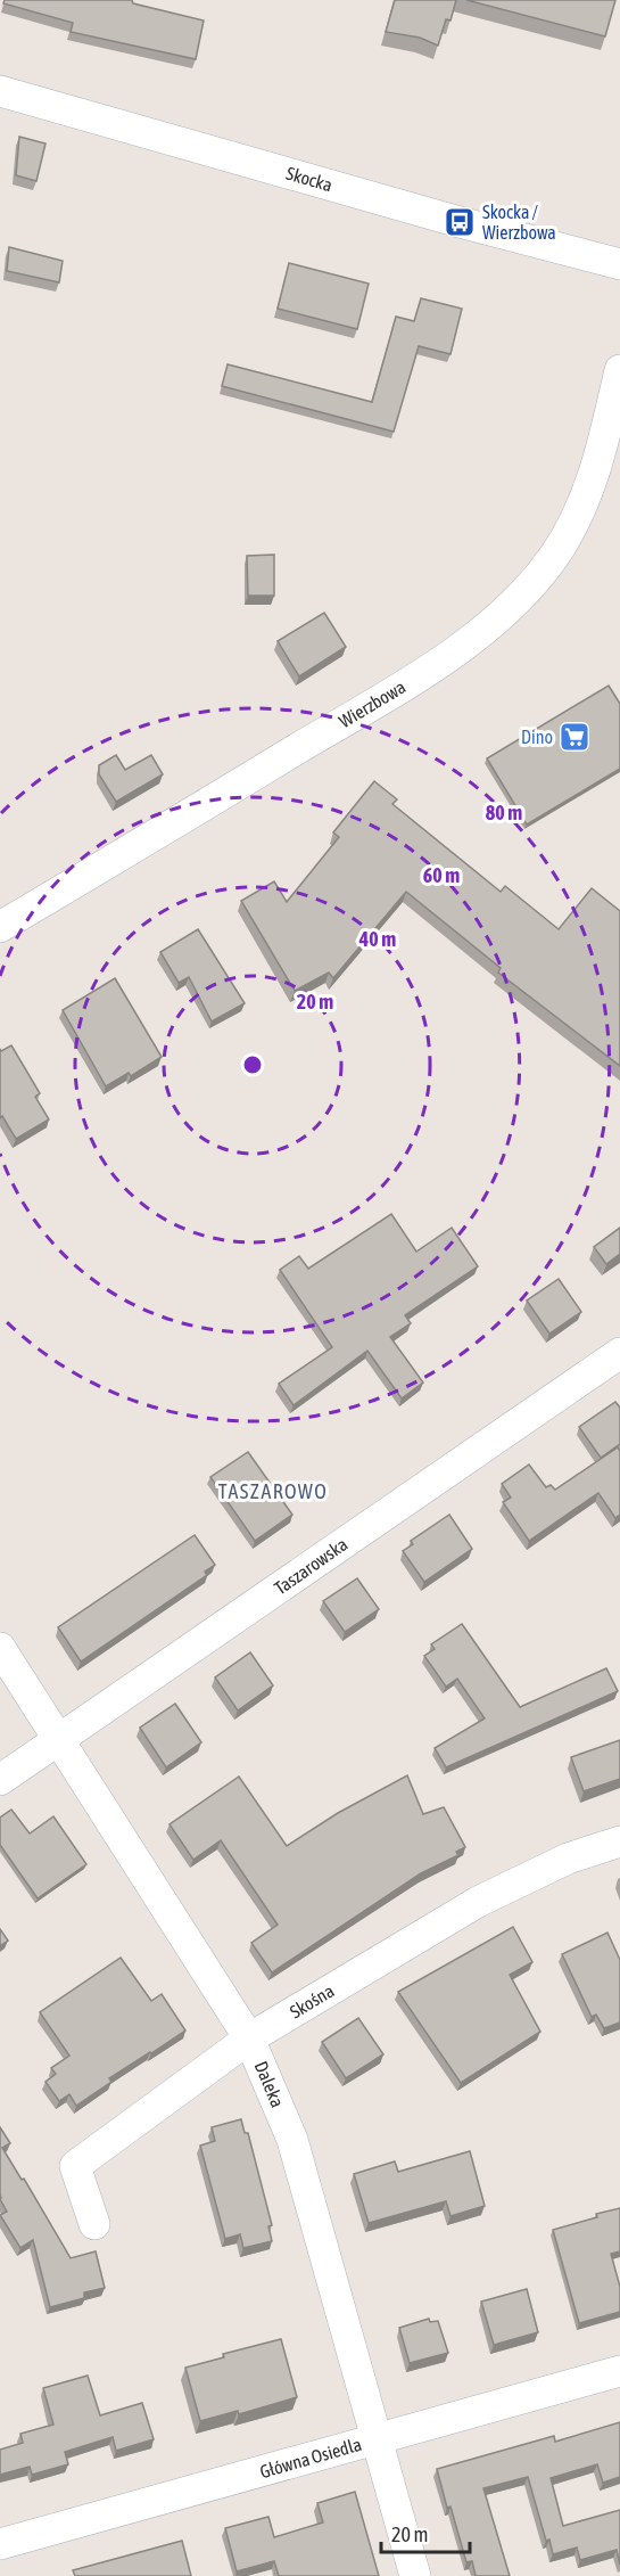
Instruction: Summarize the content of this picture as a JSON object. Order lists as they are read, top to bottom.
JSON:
{
  "streets": {
    "street": [
      "Skocka",
      "Wierzbowa",
      "Taszarowska",
      "Skośna",
      "Daleka",
      "Główna Osiedla"
    ]
  },
  "crossings": [
    ["Taszarowska", "Daleka"],
    ["Skośna", "Daleka"],
    ["Daleka", "Główna Osiedla"]
  ],
  "districts": ["TASZAROWO"],
  "places": {
    "bus stop": ["Skocka / Wierzbowa"],
    "supermarket": ["Dino"]
  },
  "scale_bar": "20 m",
  "rings": [
    "80 m",
    "60 m",
    "40 m",
    "20 m"
  ]
}
